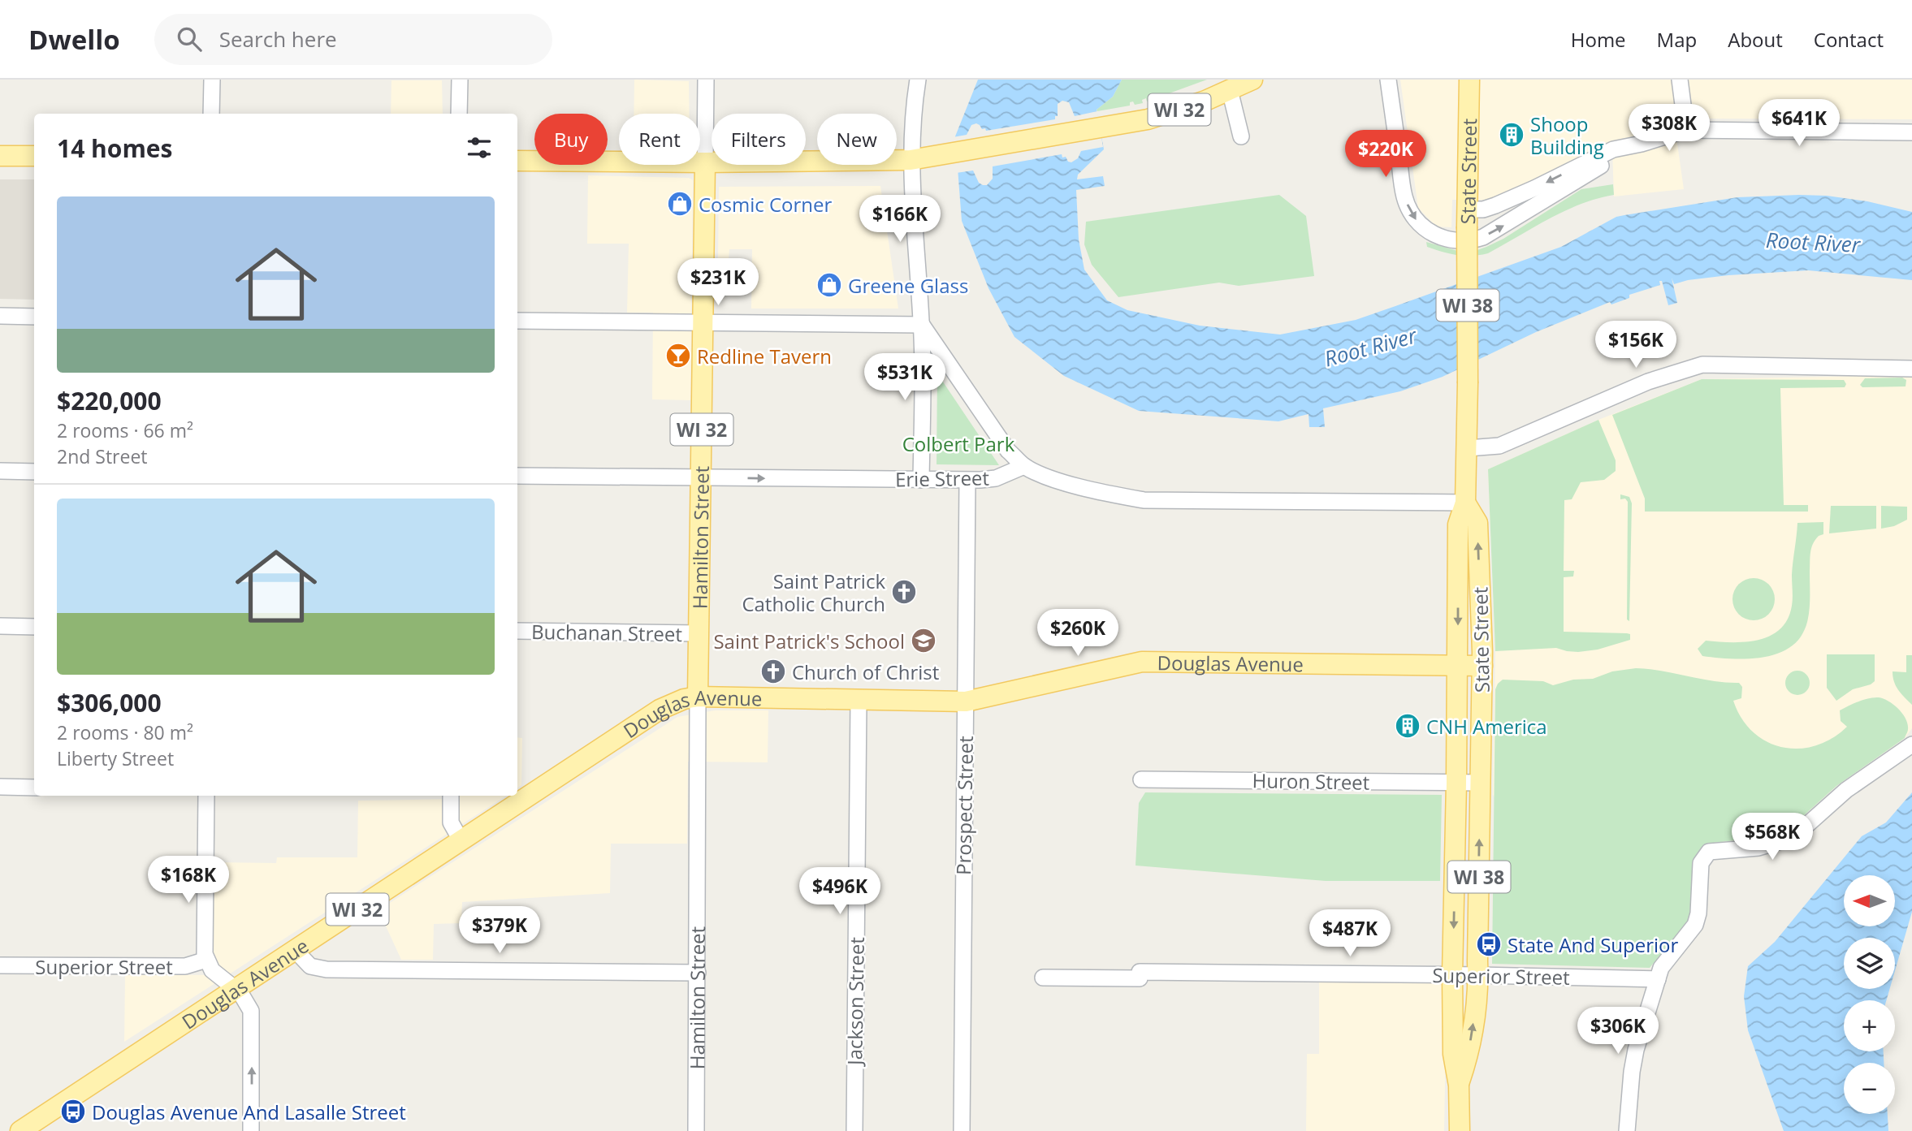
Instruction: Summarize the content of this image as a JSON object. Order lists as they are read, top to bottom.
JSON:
{
  "streets": {
    "main road": [
      "WI 32",
      "State Street",
      "WI 38",
      "Hamilton Street",
      "Douglas Avenue"
    ],
    "street": [
      "Erie Street",
      "Buchanan Street",
      "Huron Street",
      "Prospect Street",
      "Superior Street",
      "Jackson Street"
    ]
  },
  "crossings": [
    ["WI 32", "Hamilton Street"],
    ["State Street", "Douglas Avenue"],
    ["State Street", "Huron Street"],
    ["State Street", "Superior Street"],
    ["Erie Street", "Hamilton Street"],
    ["Erie Street", "Prospect Street"],
    ["Hamilton Street", "Buchanan Street"],
    ["Hamilton Street", "Douglas Avenue"],
    ["Douglas Avenue", "Prospect Street"],
    ["Douglas Avenue", "Jackson Street"]
  ],
  "one_way": ["Erie Street"],
  "water": ["Root River"],
  "parks": ["Colbert Park"],
  "places": {
    "building": ["Shoop Building", "CNH America"],
    "shop": ["Cosmic Corner", "Greene Glass"],
    "bar": ["Redline Tavern"],
    "church": ["Saint Patrick Catholic Church", "Church of Christ"],
    "school or university": ["Saint Patrick's School"],
    "bus stop": ["State And Superior", "Douglas Avenue And Lasalle Street"]
  },
  "north": "left",
  "page": {
    "header": "Dwello",
    "search": "Search here",
    "nav": [
      "Home",
      "Map",
      "About",
      "Contact"
    ],
    "price": [
      "$641K",
      "$308K",
      "$220K",
      "$166K",
      "$231K",
      "$156K",
      "$531K",
      "$260K",
      "$568K",
      "$168K",
      "$496K",
      "$379K",
      "$487K",
      "$306K"
    ],
    "chip": [
      "Buy",
      "Rent",
      "Filters",
      "New"
    ],
    "heading": "14 homes",
    "list": [
      {
        "name": "$220,000",
        "note": "2 rooms · 66 m² · 2nd Street"
      },
      {
        "name": "$306,000",
        "note": "2 rooms · 80 m² · Liberty Street"
      }
    ],
    "map_buttons": ["+", "−"]
  }
}
